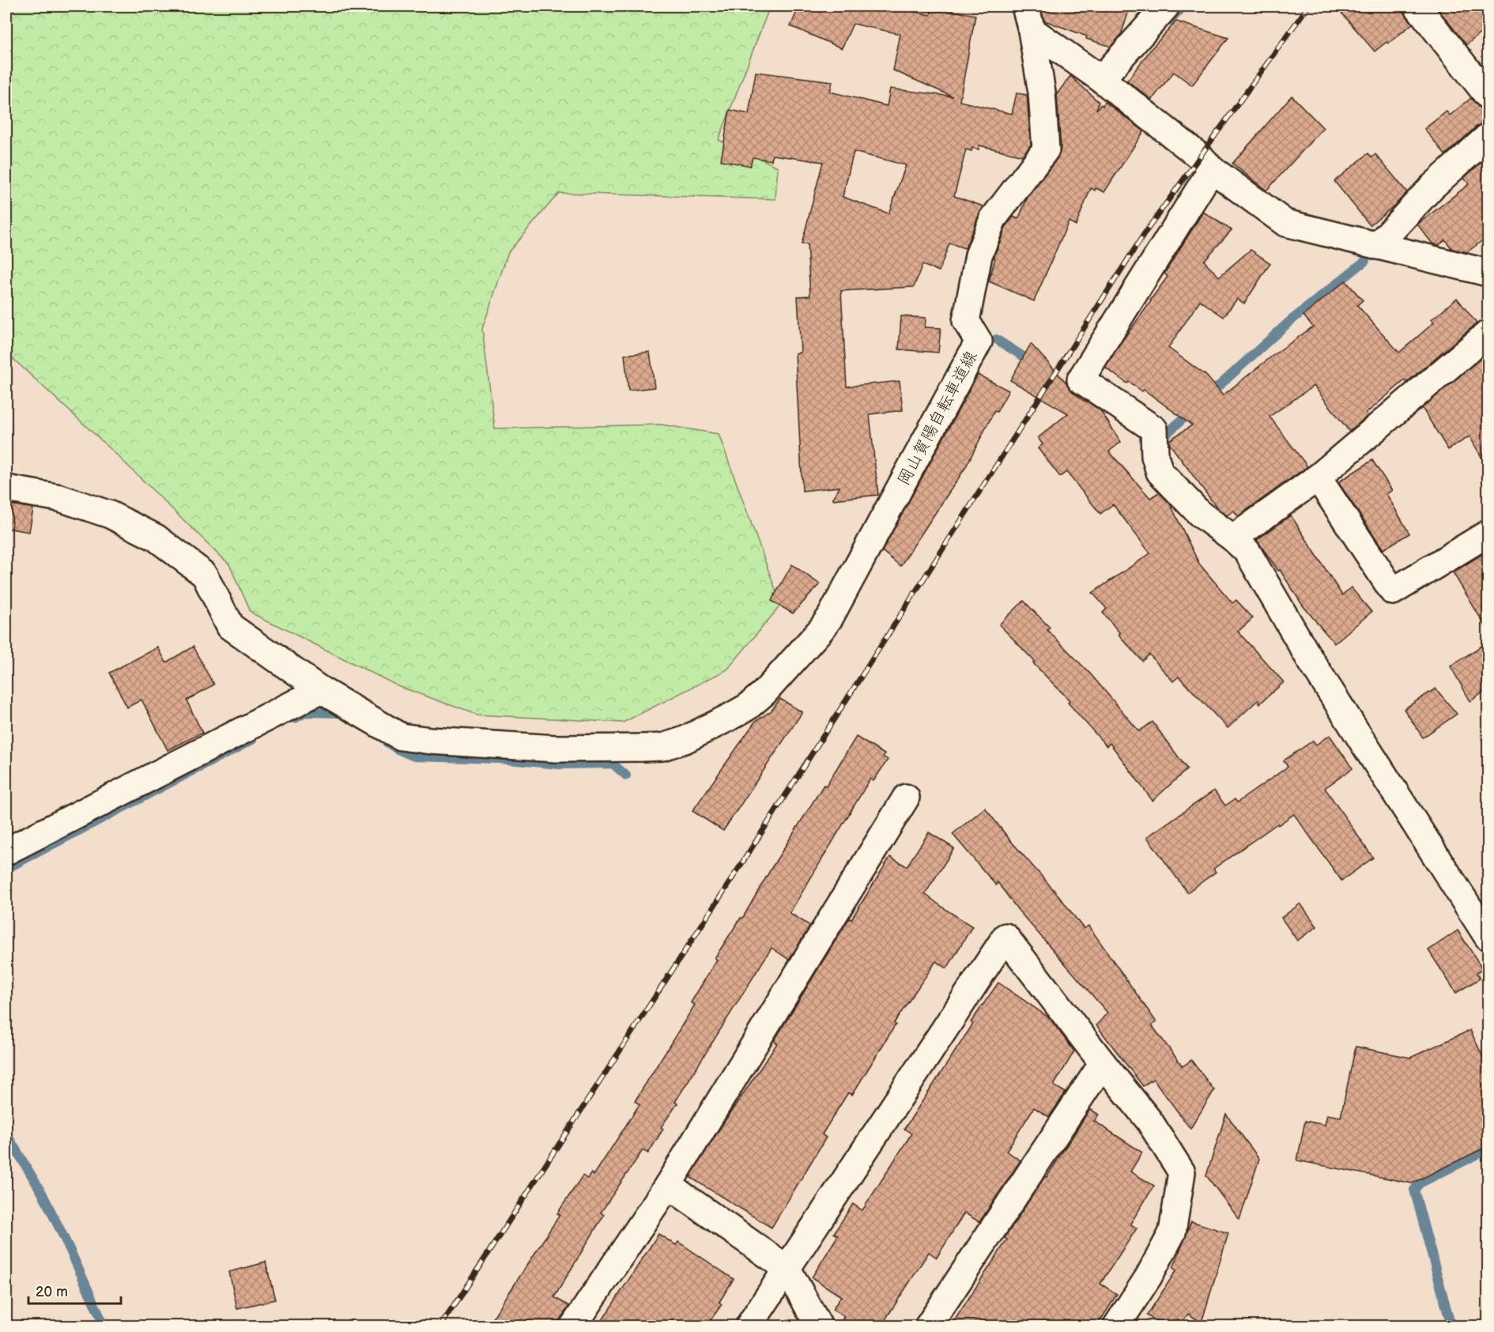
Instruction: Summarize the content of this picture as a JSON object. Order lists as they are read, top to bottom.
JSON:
{
  "streets": {
    "street": ["岡山賀陽自転車道線"]
  },
  "scale_bar": "20 m"
}
